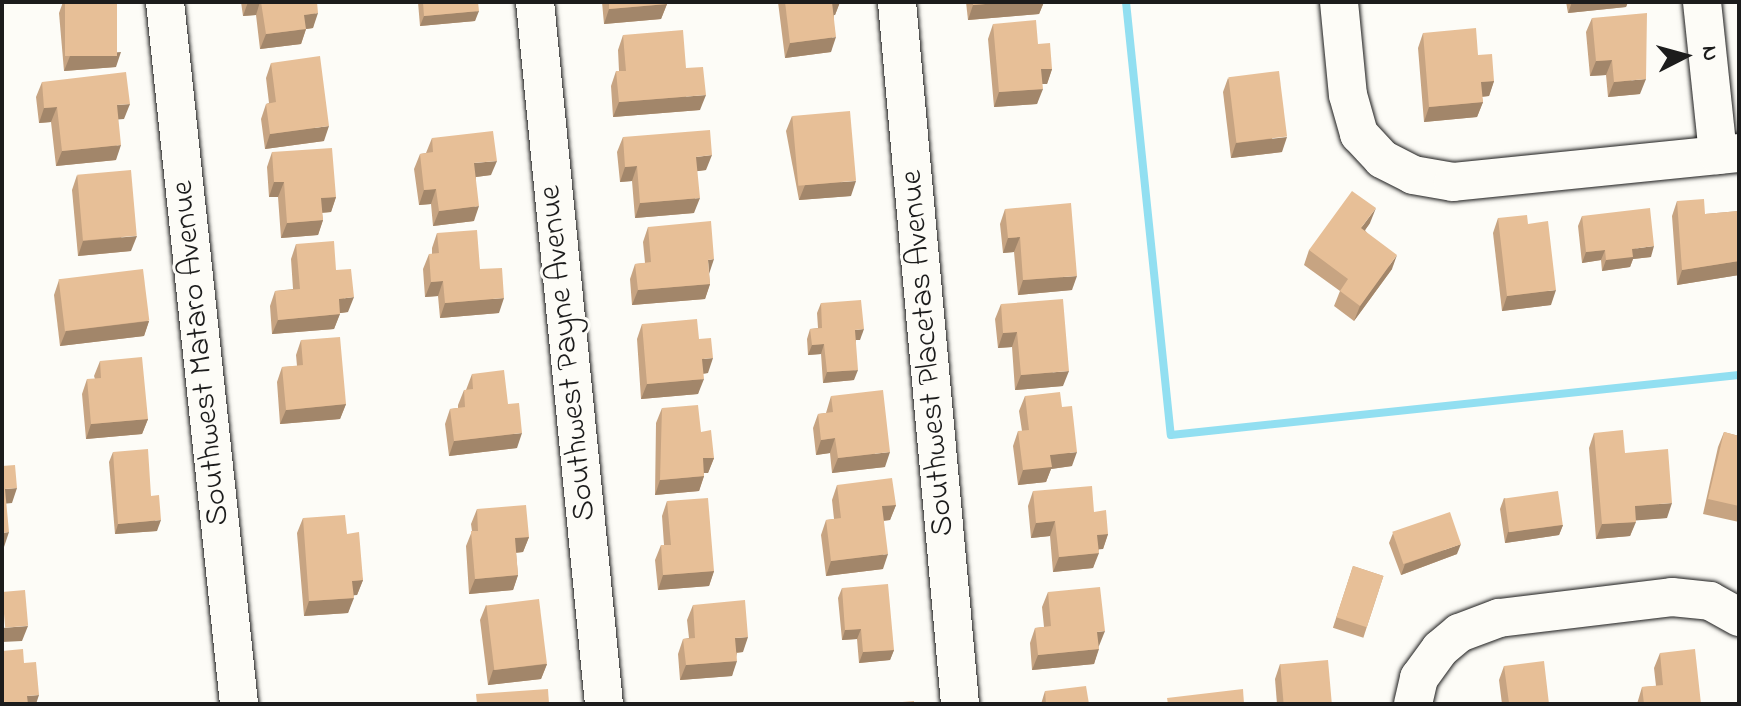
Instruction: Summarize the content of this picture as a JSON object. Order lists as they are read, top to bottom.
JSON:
{
  "streets": {
    "street": ["Southwest Mataro Avenue", "Southwest Payne Avenue", "Southwest Placetas Avenue"]
  },
  "north": "right"
}
